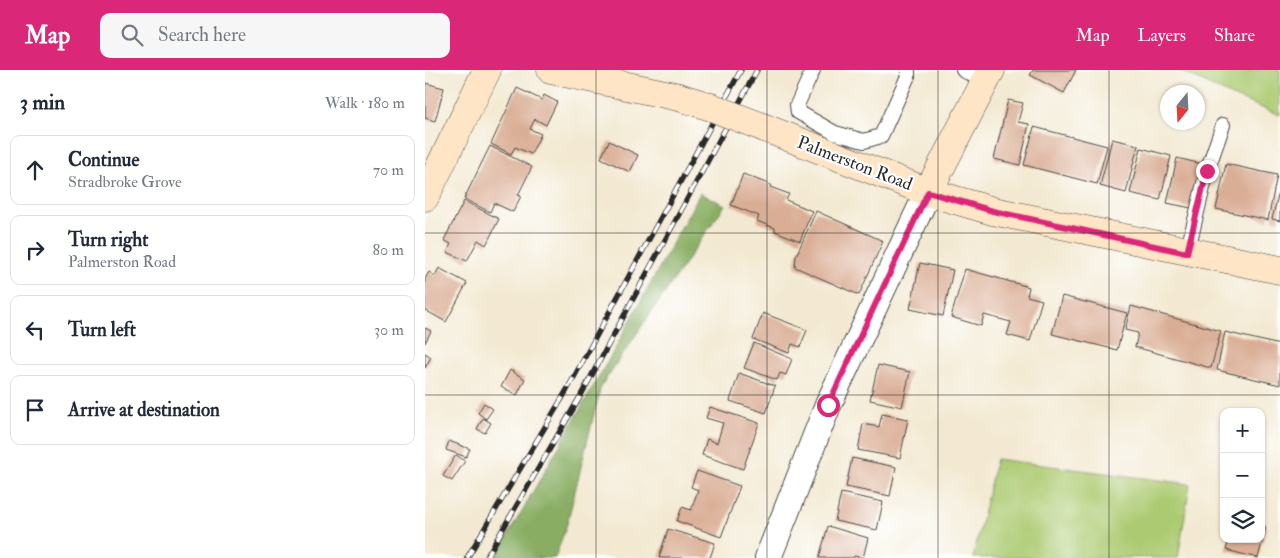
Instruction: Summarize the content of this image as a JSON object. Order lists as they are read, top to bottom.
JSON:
{
  "streets": {
    "main road": ["Palmerston Road"]
  },
  "north": "bottom",
  "page": {
    "header": "Map",
    "search": "Search here",
    "nav": ["Map", "Layers", "Share"],
    "heading": ["3 min", "Walk · 180 m"],
    "list": [
      ["Continue", "Stradbroke Grove", "70 m"],
      ["Turn right", "Palmerston Road", "80 m"],
      ["Turn left", "30 m"],
      "Arrive at destination"
    ],
    "map_buttons": ["+", "−"]
  }
}
